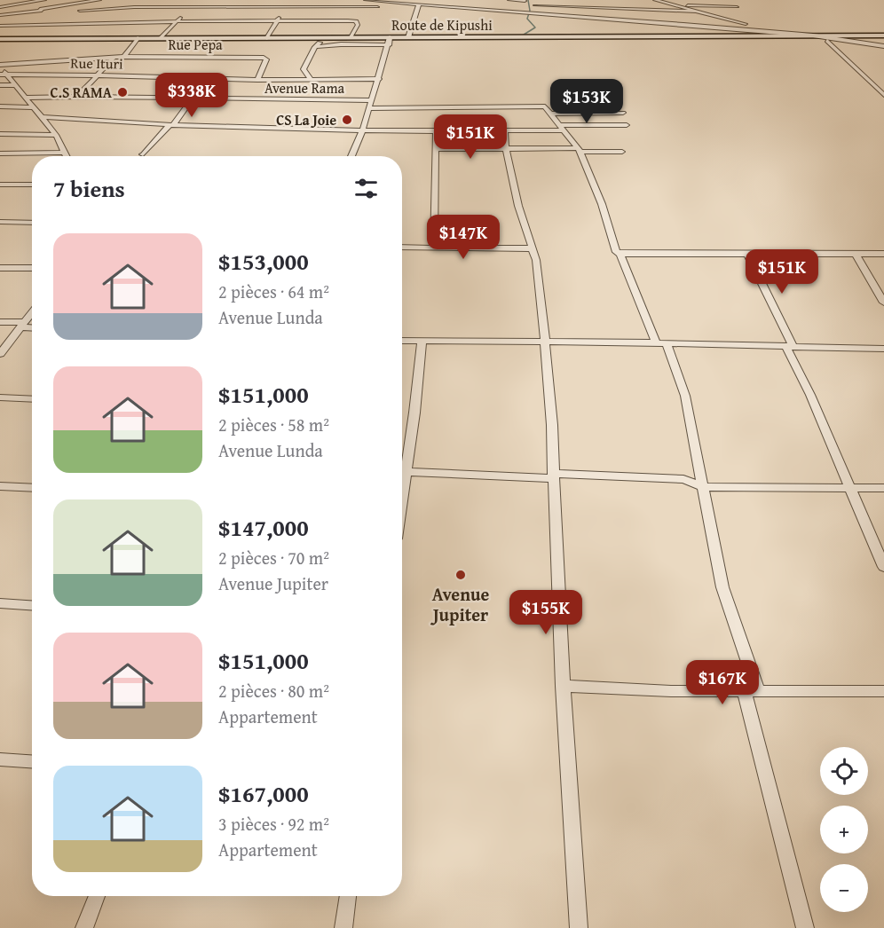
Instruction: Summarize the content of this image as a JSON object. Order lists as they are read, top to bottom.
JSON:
{
  "streets": {
    "main road": ["Route de Kipushi"],
    "street": ["Rue Pepa", "Rue Ituri", "Avenue Rama"]
  },
  "crossings": [
    ["Rue Pepa", "Rue Ituri"]
  ],
  "places": ["C.S RAMA", "CS La Joie", "Avenue Jupiter"],
  "page": {
    "price": [
      "$338K",
      "$153K",
      "$151K",
      "$147K",
      "$151K",
      "$155K",
      "$167K"
    ],
    "heading": "7 biens",
    "list": [
      {
        "name": "$153,000",
        "note": "2 pièces · 64 m² · Avenue Lunda"
      },
      {
        "name": "$151,000",
        "note": "2 pièces · 58 m² · Avenue Lunda"
      },
      {
        "name": "$147,000",
        "note": "2 pièces · 70 m² · Avenue Jupiter"
      },
      {
        "name": "$151,000",
        "note": "2 pièces · 80 m² · Appartement"
      },
      {
        "name": "$167,000",
        "note": "3 pièces · 92 m² · Appartement"
      }
    ],
    "map_buttons": ["+", "−"]
  }
}
